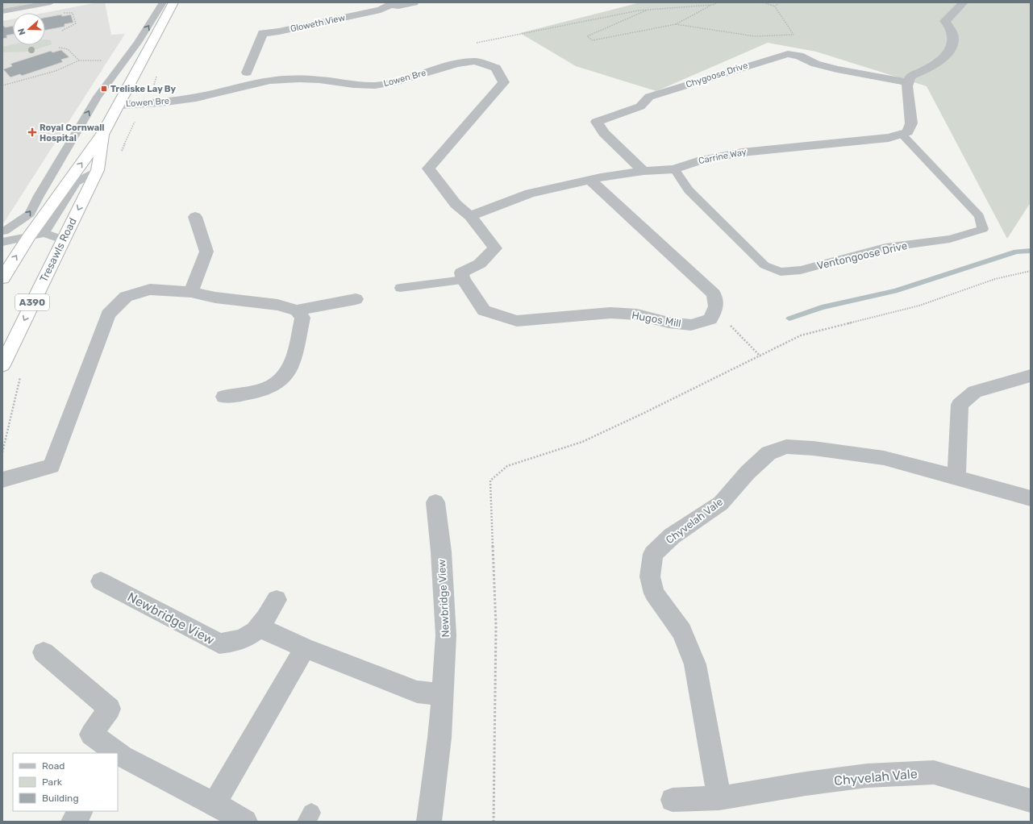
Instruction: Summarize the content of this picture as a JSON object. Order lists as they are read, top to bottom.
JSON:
{
  "streets": {
    "highway": ["Tresawls Road", "A390"],
    "street": [
      "Gloweth View",
      "Chygoose Drive",
      "Lowen Bre",
      "Carrine Way",
      "Hugos Mill",
      "Chyvelah Vale",
      "Newbridge View"
    ],
    "lane": ["Ventongoose Drive"]
  },
  "crossings": [
    ["Chygoose Drive", "Carrine Way"],
    ["Lowen Bre", "Carrine Way"],
    ["Lowen Bre", "Tresawls Road"],
    ["Carrine Way", "Ventongoose Drive"]
  ],
  "places": {
    "transit": ["Treliske Lay By"],
    "health": ["Royal Cornwall Hospital"]
  },
  "legend": ["Road", "Park", "Building"],
  "north": "left"
}
